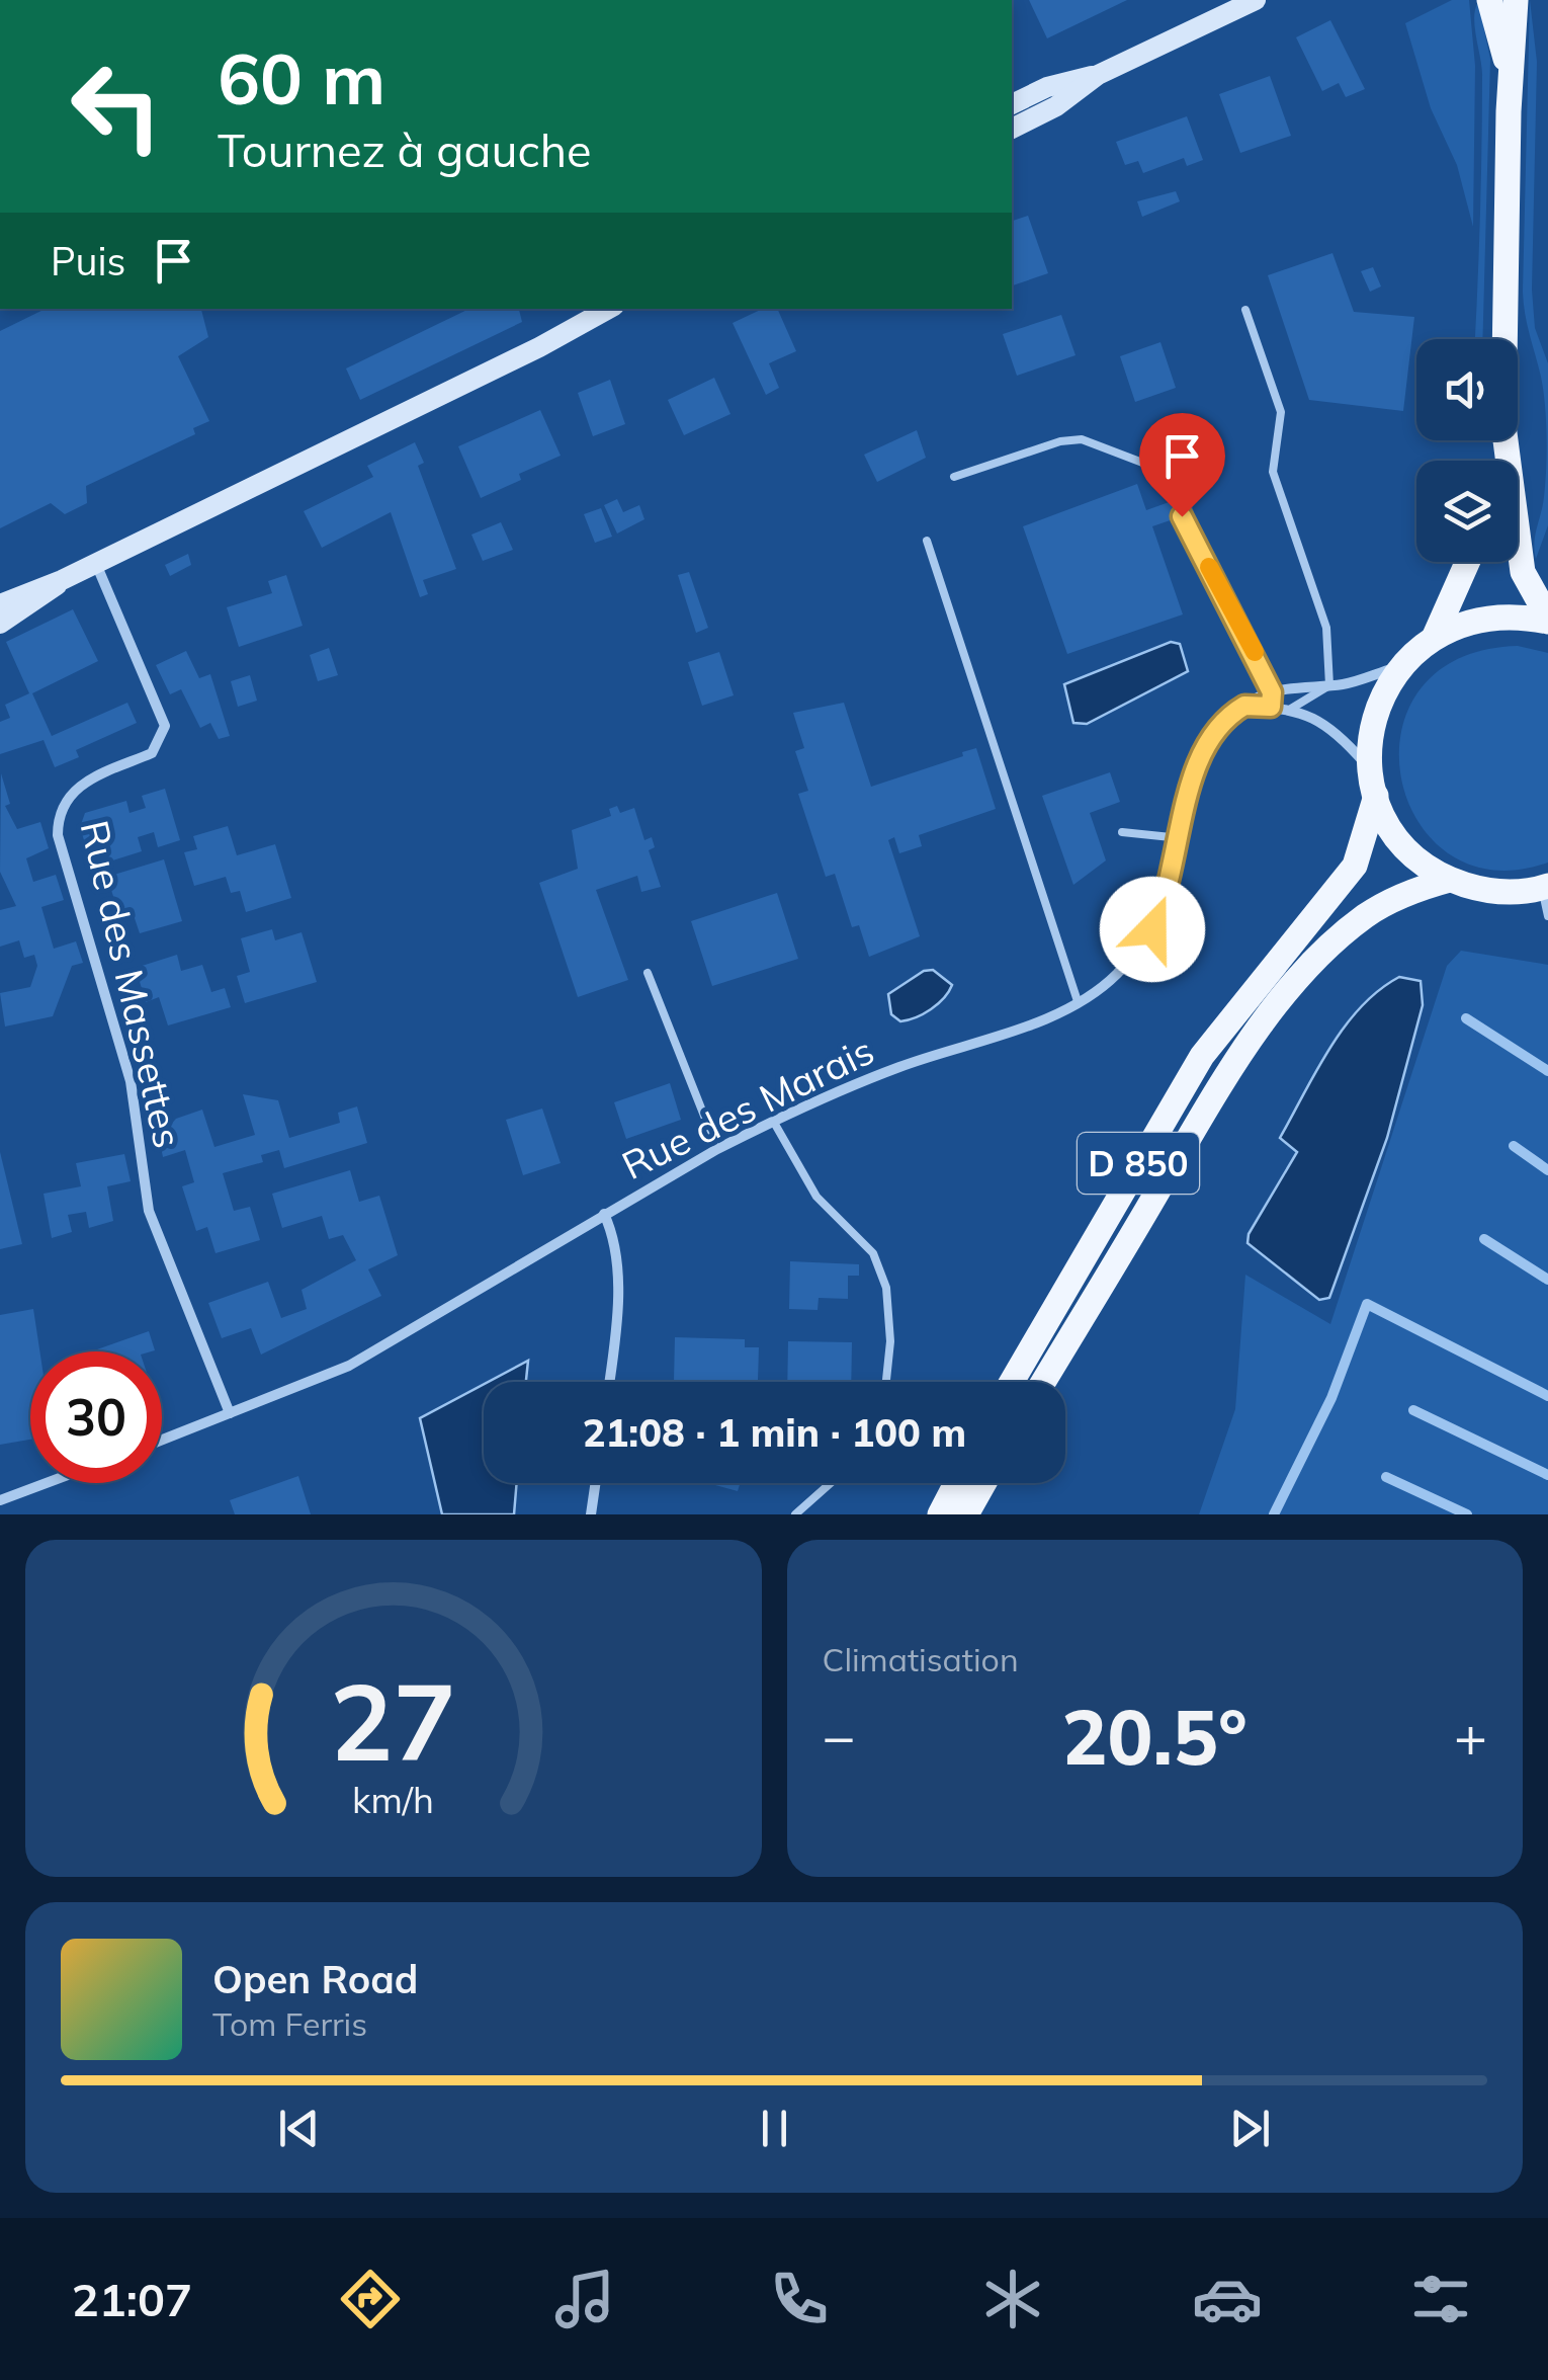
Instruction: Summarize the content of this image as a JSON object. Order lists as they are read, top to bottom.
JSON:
{
  "streets": {
    "main road": ["D 850"],
    "street": ["Rue des Massettes", "Rue des Marais"]
  },
  "crossings": [
    ["Rue des Massettes", "Rue des Marais"]
  ],
  "page": {
    "turn": ["60 m", "Tournez à gauche"],
    "then": "Puis",
    "limit": "30",
    "trip": "21:08 · 1 min · 100 m",
    "tile": "Climatisation",
    "heat": ["−", "20.5°", "+"],
    "song": ["Open Road", "Tom Ferris"],
    "tabs": "21:07",
    "gauge": ["27", "km/h"]
  }
}
